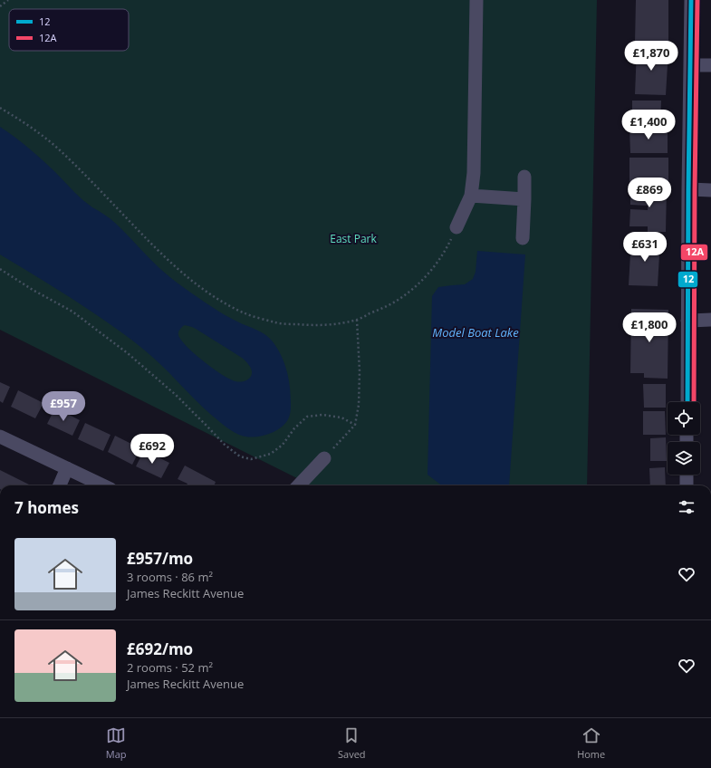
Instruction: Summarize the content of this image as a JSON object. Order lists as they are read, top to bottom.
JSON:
{
  "water": ["Model Boat Lake"],
  "parks": ["East Park"],
  "lines": ["transit line 12", "transit line 12A"],
  "legend": ["12", "12A"],
  "page": {
    "price": [
      "£1,870",
      "£1,400",
      "£869",
      "£631",
      "£1,800",
      "£957",
      "£692"
    ],
    "heading": "7 homes",
    "list": [
      {
        "name": "£957/mo",
        "note": "3 rooms · 86 m² · James Reckitt Avenue"
      },
      {
        "name": "£692/mo",
        "note": "2 rooms · 52 m² · James Reckitt Avenue"
      }
    ],
    "tabs": ["Map", "Saved", "Home"]
  }
}
